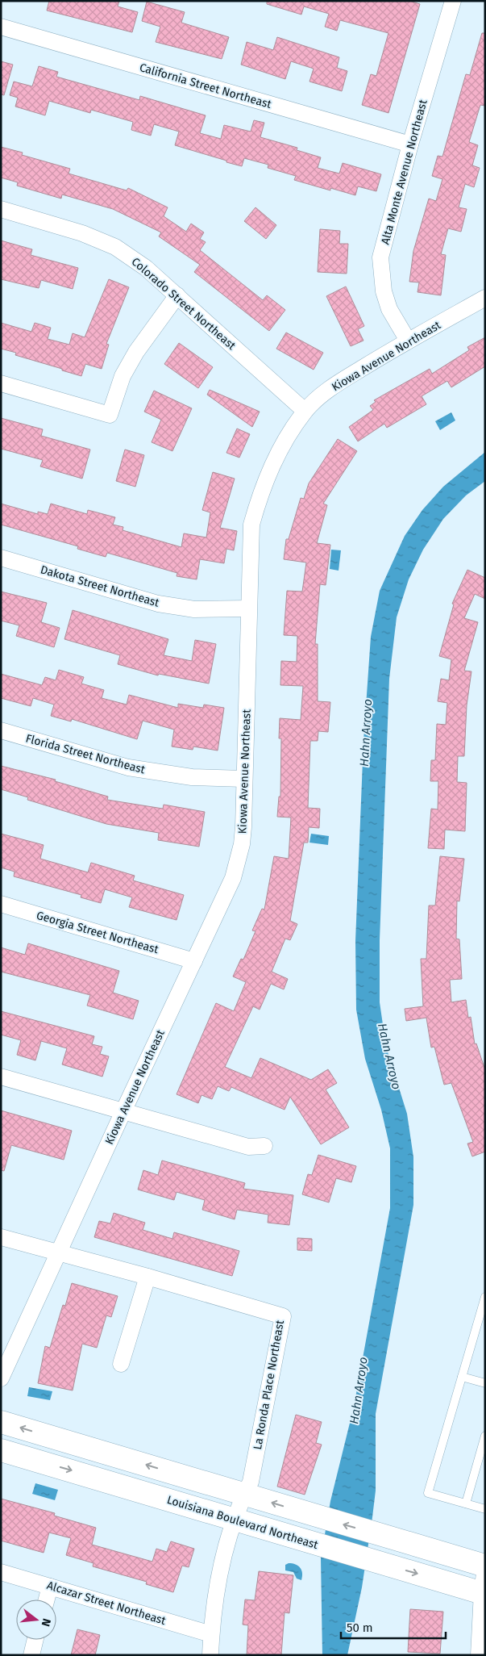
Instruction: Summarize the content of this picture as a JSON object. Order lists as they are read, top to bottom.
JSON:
{
  "streets": {
    "main road": ["Louisiana Boulevard Northeast"],
    "street": [
      "California Street Northeast",
      "Alta Monte Avenue Northeast",
      "Colorado Street Northeast",
      "Kiowa Avenue Northeast",
      "Dakota Street Northeast",
      "Florida Street Northeast",
      "Georgia Street Northeast",
      "La Ronda Place Northeast",
      "Alcazar Street Northeast"
    ]
  },
  "crossings": [
    ["California Street Northeast", "Alta Monte Avenue Northeast"],
    ["Alta Monte Avenue Northeast", "Kiowa Avenue Northeast"],
    ["Colorado Street Northeast", "Kiowa Avenue Northeast"],
    ["Kiowa Avenue Northeast", "Dakota Street Northeast"],
    ["Kiowa Avenue Northeast", "Florida Street Northeast"],
    ["Kiowa Avenue Northeast", "Georgia Street Northeast"],
    ["Kiowa Avenue Northeast", "La Ronda Place Northeast"]
  ],
  "water": ["Hahn Arroyo"],
  "scale_bar": "50 m",
  "north": "right"
}
